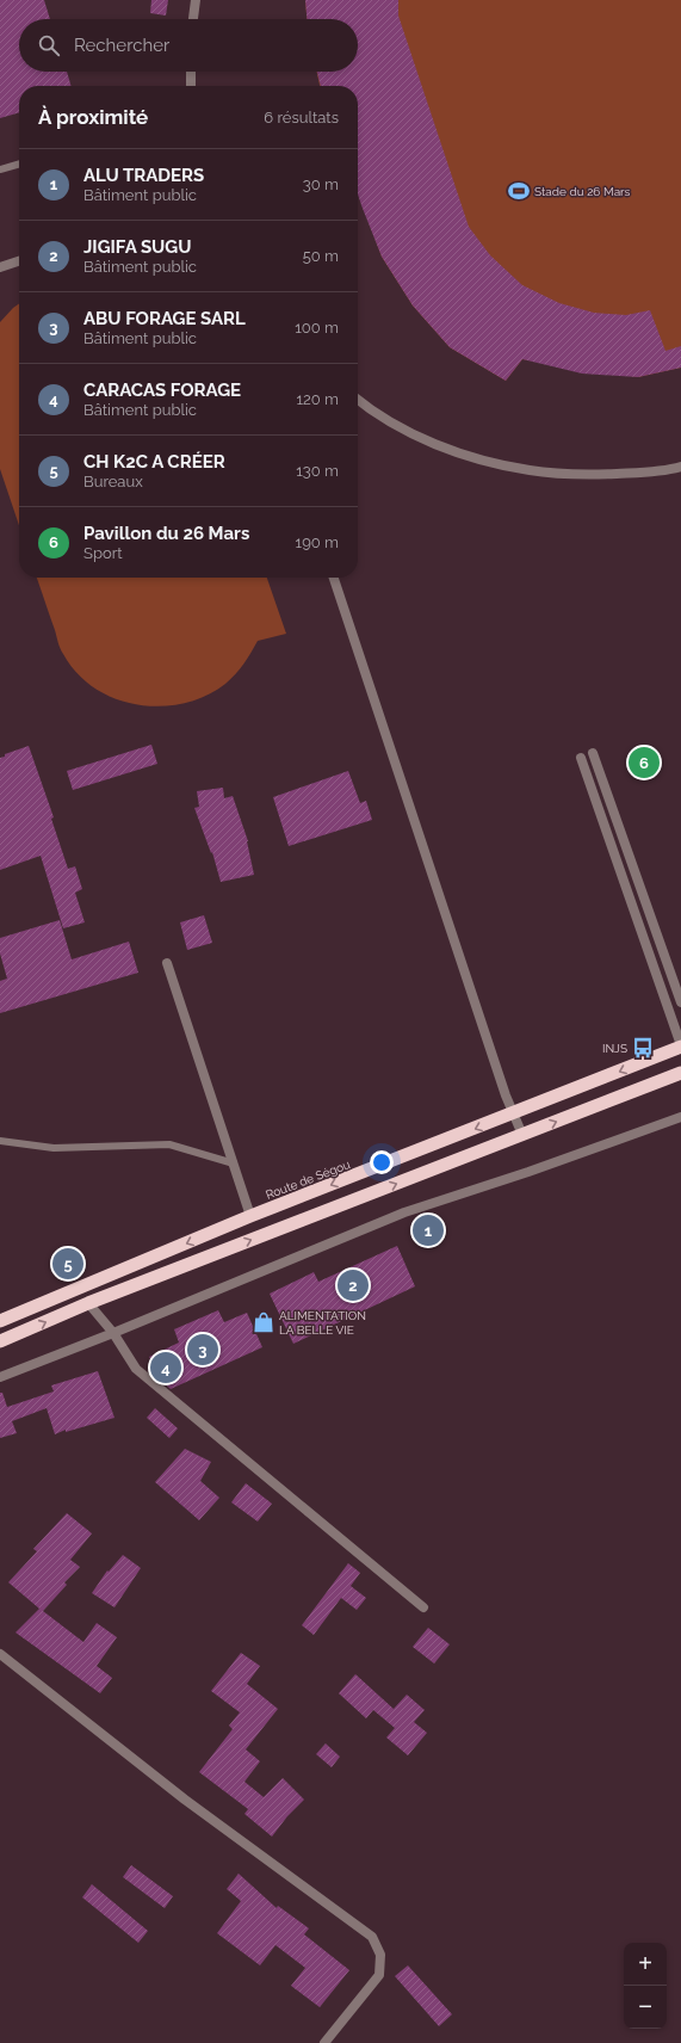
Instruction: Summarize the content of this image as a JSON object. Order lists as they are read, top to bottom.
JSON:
{
  "streets": {
    "highway": ["Route de Ségou"]
  },
  "places": {
    "sports": ["Stade du 26 Mars"],
    "bus stop": ["INJS"],
    "shop": ["ALIMENTATION LA BELLE VIE"]
  },
  "page": {
    "search": "Rechercher",
    "heading": ["À proximité", "6 résultats"],
    "list": [
      {
        "mark": "1",
        "name": "ALU TRADERS",
        "note": "Bâtiment public",
        "value": "30 m"
      },
      {
        "mark": "2",
        "name": "JIGIFA SUGU",
        "note": "Bâtiment public",
        "value": "50 m"
      },
      {
        "mark": "3",
        "name": "ABU FORAGE SARL",
        "note": "Bâtiment public",
        "value": "100 m"
      },
      {
        "mark": "4",
        "name": "CARACAS FORAGE",
        "note": "Bâtiment public",
        "value": "120 m"
      },
      {
        "mark": "5",
        "name": "CH K2C A CRÉER",
        "note": "Bureaux",
        "value": "130 m"
      },
      {
        "mark": "6",
        "name": "Pavillon du 26 Mars",
        "note": "Sport",
        "value": "190 m"
      }
    ],
    "pins": [
      "6",
      "1",
      "5",
      "2",
      "3",
      "4"
    ],
    "map_buttons": ["+", "−"]
  }
}
